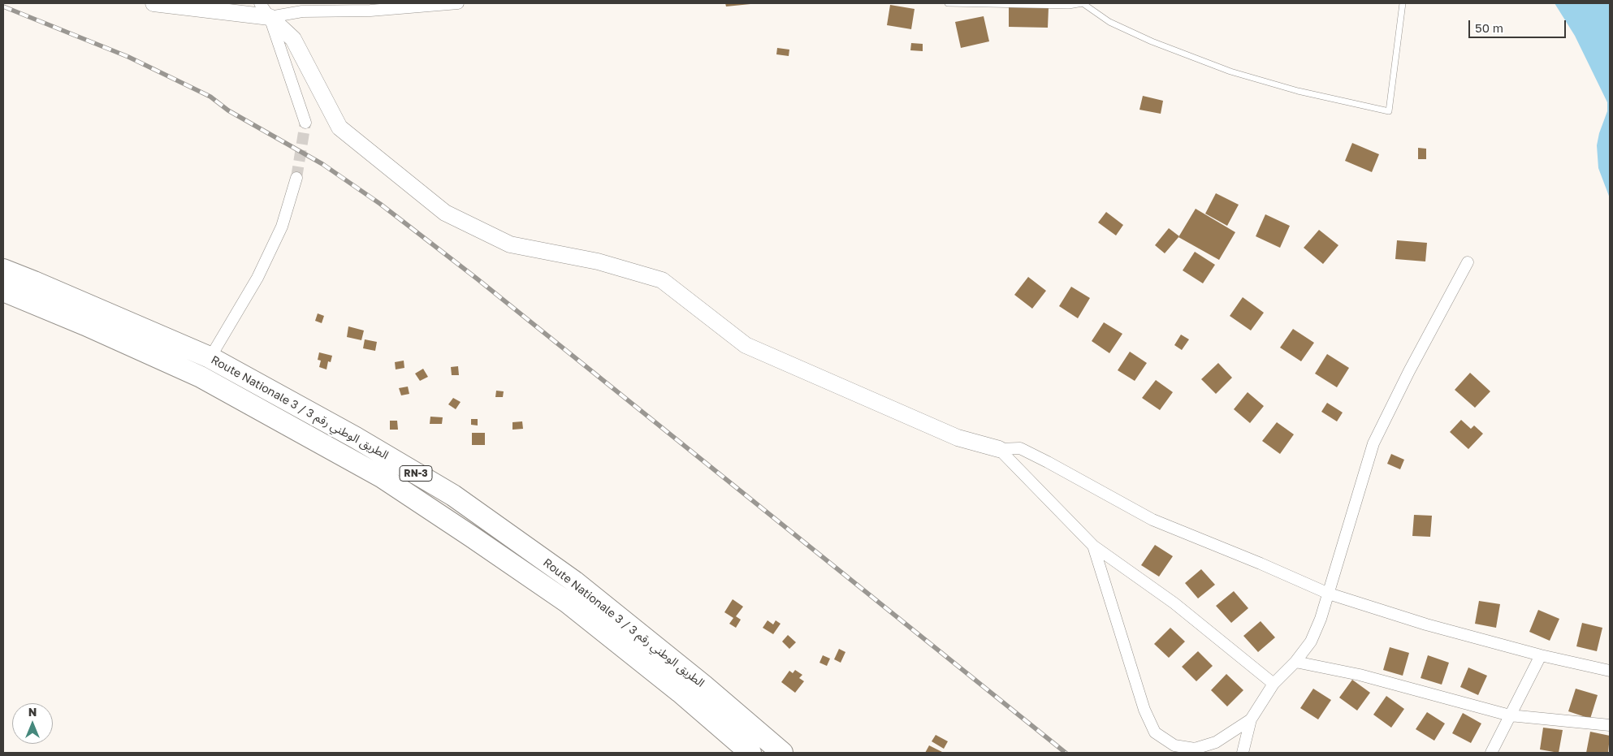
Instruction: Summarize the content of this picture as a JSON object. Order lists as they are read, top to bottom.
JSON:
{
  "streets": {
    "highway": ["Route Nationale 3 / الطريق الوطني رقم 3", "RN-3"]
  },
  "scale_bar": "50 m",
  "north": "top"
}
